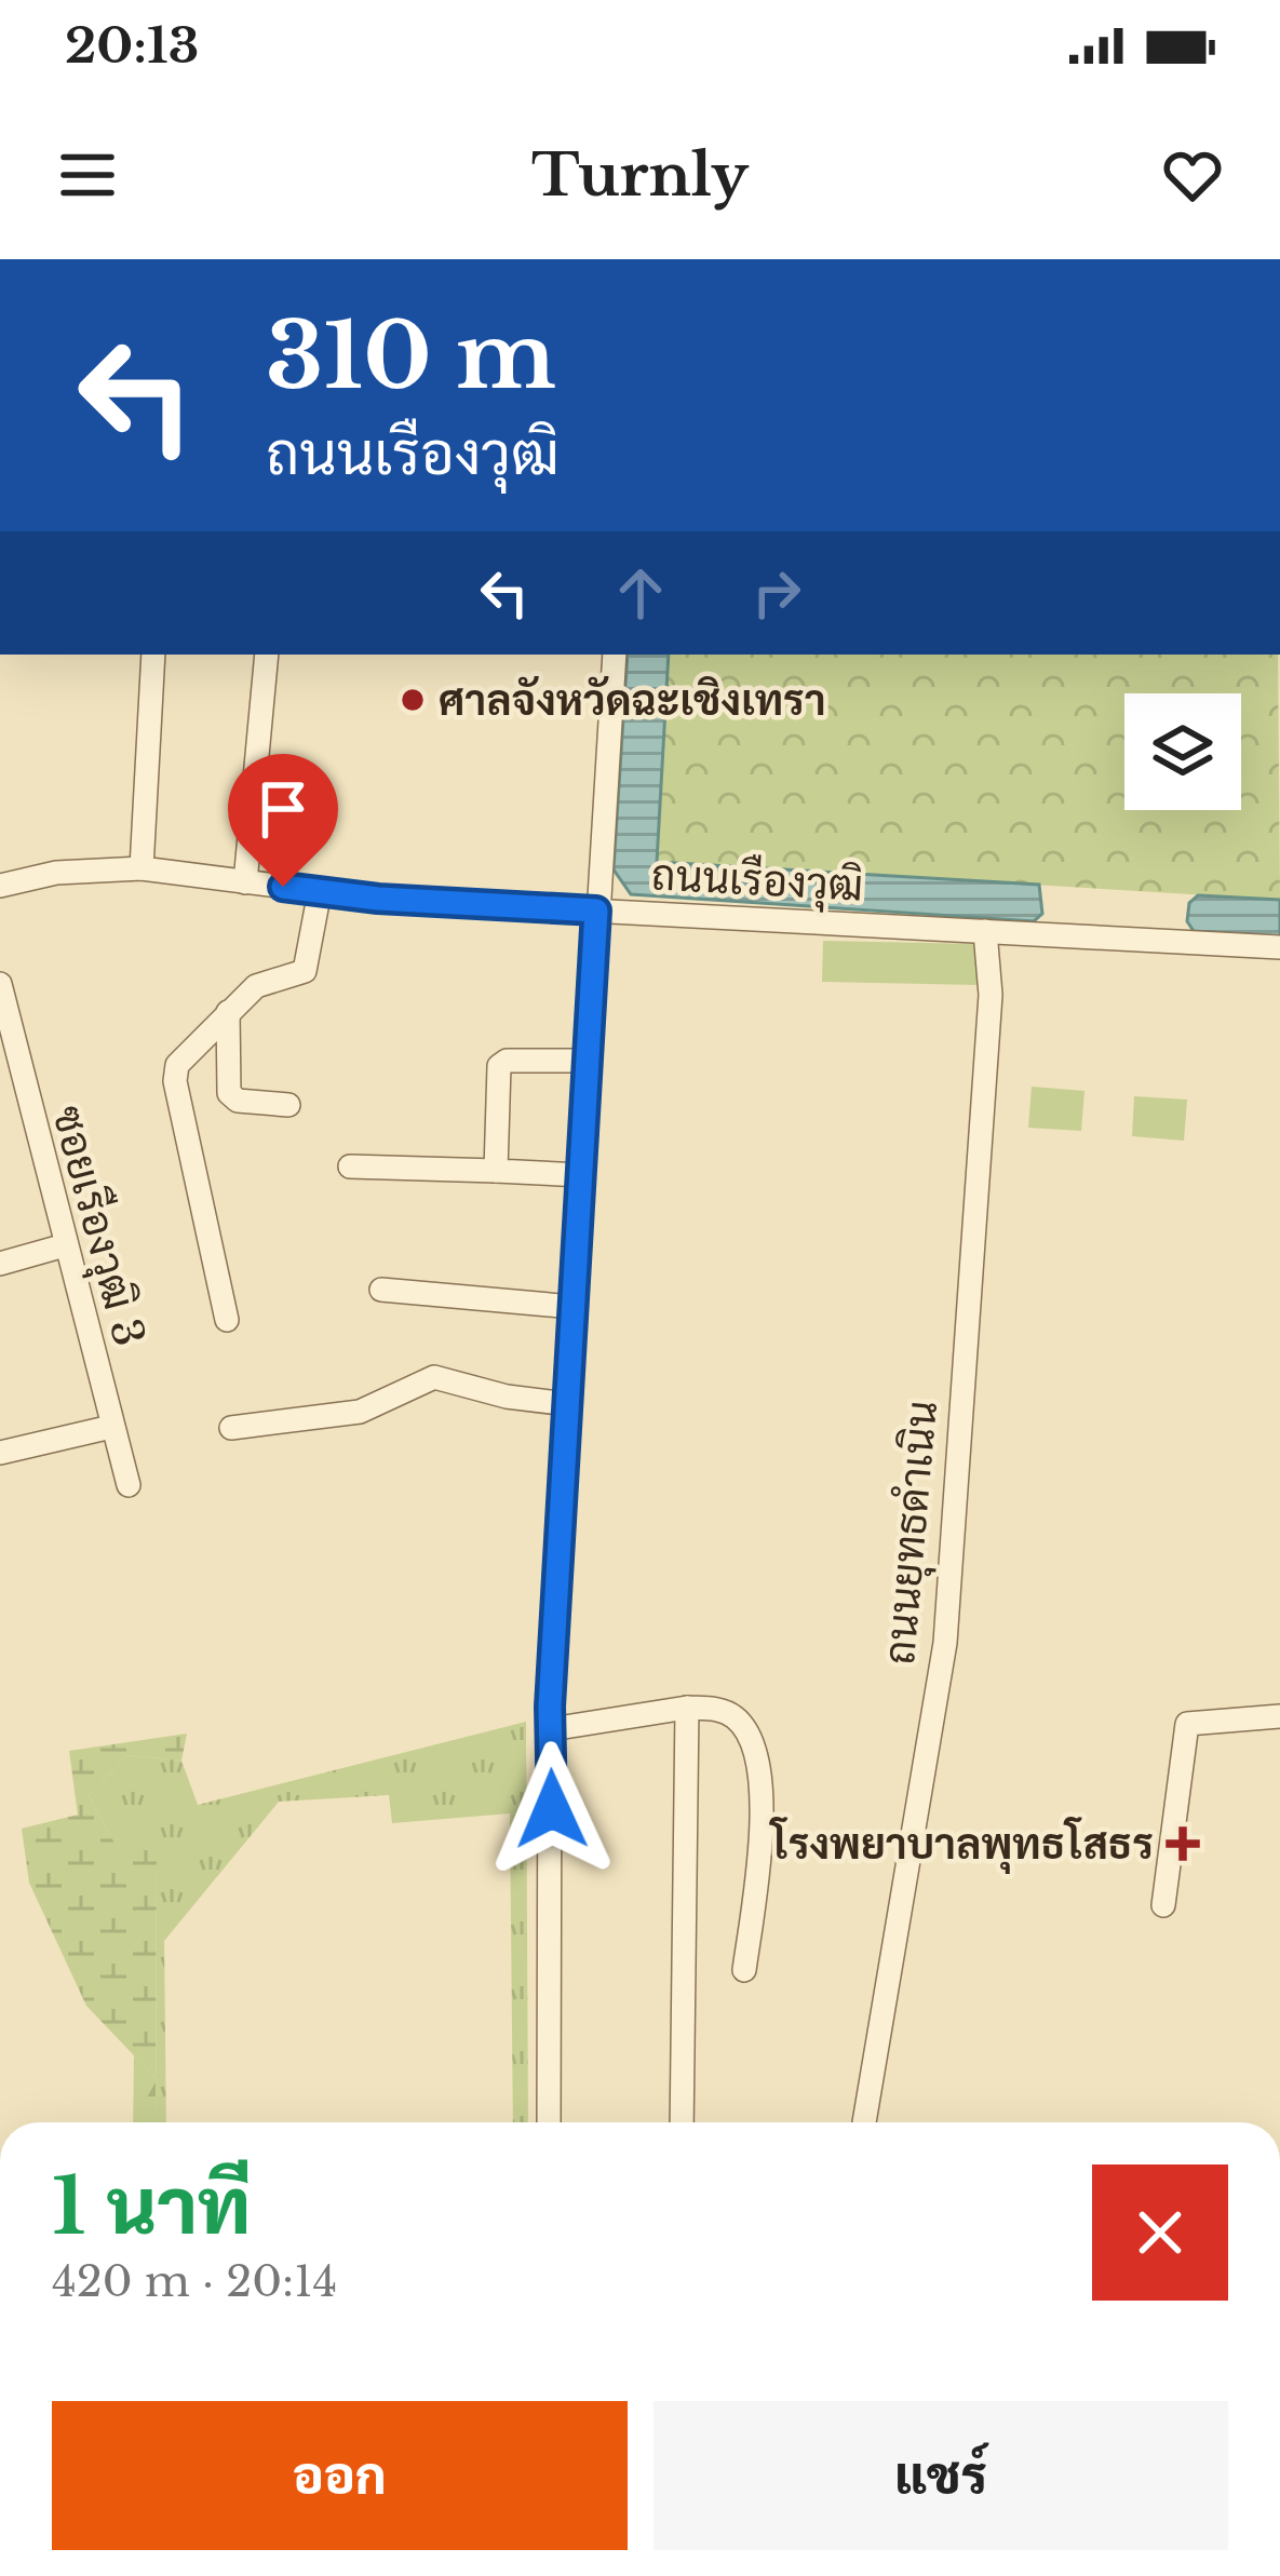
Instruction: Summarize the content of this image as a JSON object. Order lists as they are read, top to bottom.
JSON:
{
  "streets": {
    "street": ["ถนนเรืองวุฒิ", "ซอยเรืองวุฒิ 3", "ถนนยุทธดำเนิน"]
  },
  "crossings": [
    ["ถนนเรืองวุฒิ", "ถนนยุทธดำเนิน"]
  ],
  "places": {
    "other": ["ศาลจังหวัดฉะเชิงเทรา"],
    "health": ["โรงพยาบาลพุทธโสธร"]
  },
  "page": {
    "status": "20:13",
    "header": "Turnly",
    "turn": ["310 m", "ถนนเรืองวุฒิ"],
    "heading": ["1 นาที", "420 m · 20:14"],
    "buttons": ["ออก", "แชร์"]
  }
}
